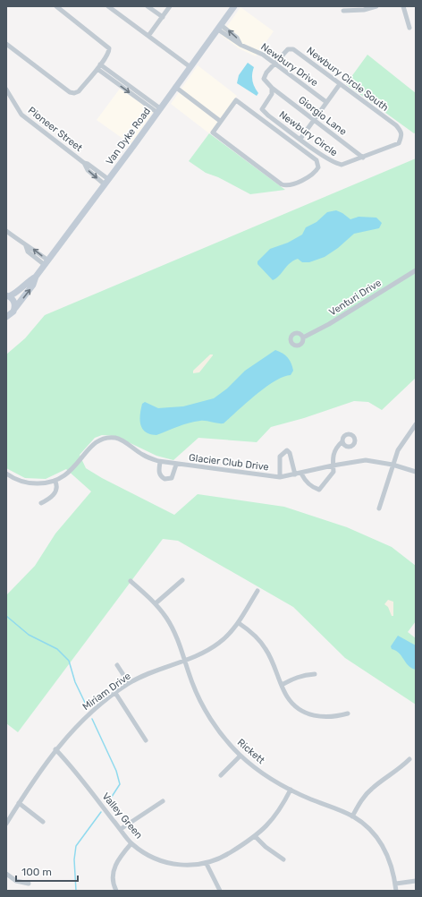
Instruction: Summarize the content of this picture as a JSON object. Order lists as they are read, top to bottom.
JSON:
{
  "streets": {
    "street": [
      "Newbury Drive",
      "Newbury Circle South",
      "Giorgio Lane",
      "Pioneer Street",
      "Newbury Circle",
      "Van Dyke Road",
      "Venturi Drive",
      "Glacier Club Drive",
      "Miriam Drive",
      "Rickett",
      "Valley Green"
    ]
  },
  "crossings": [
    ["Newbury Drive", "Newbury Circle South"],
    ["Newbury Drive", "Van Dyke Road"],
    ["Newbury Circle South", "Newbury Circle"],
    ["Giorgio Lane", "Newbury Circle"],
    ["Pioneer Street", "Van Dyke Road"],
    ["Miriam Drive", "Rickett"],
    ["Miriam Drive", "Valley Green"],
    ["Rickett", "Valley Green"]
  ],
  "scale_bar": "100 m"
}
